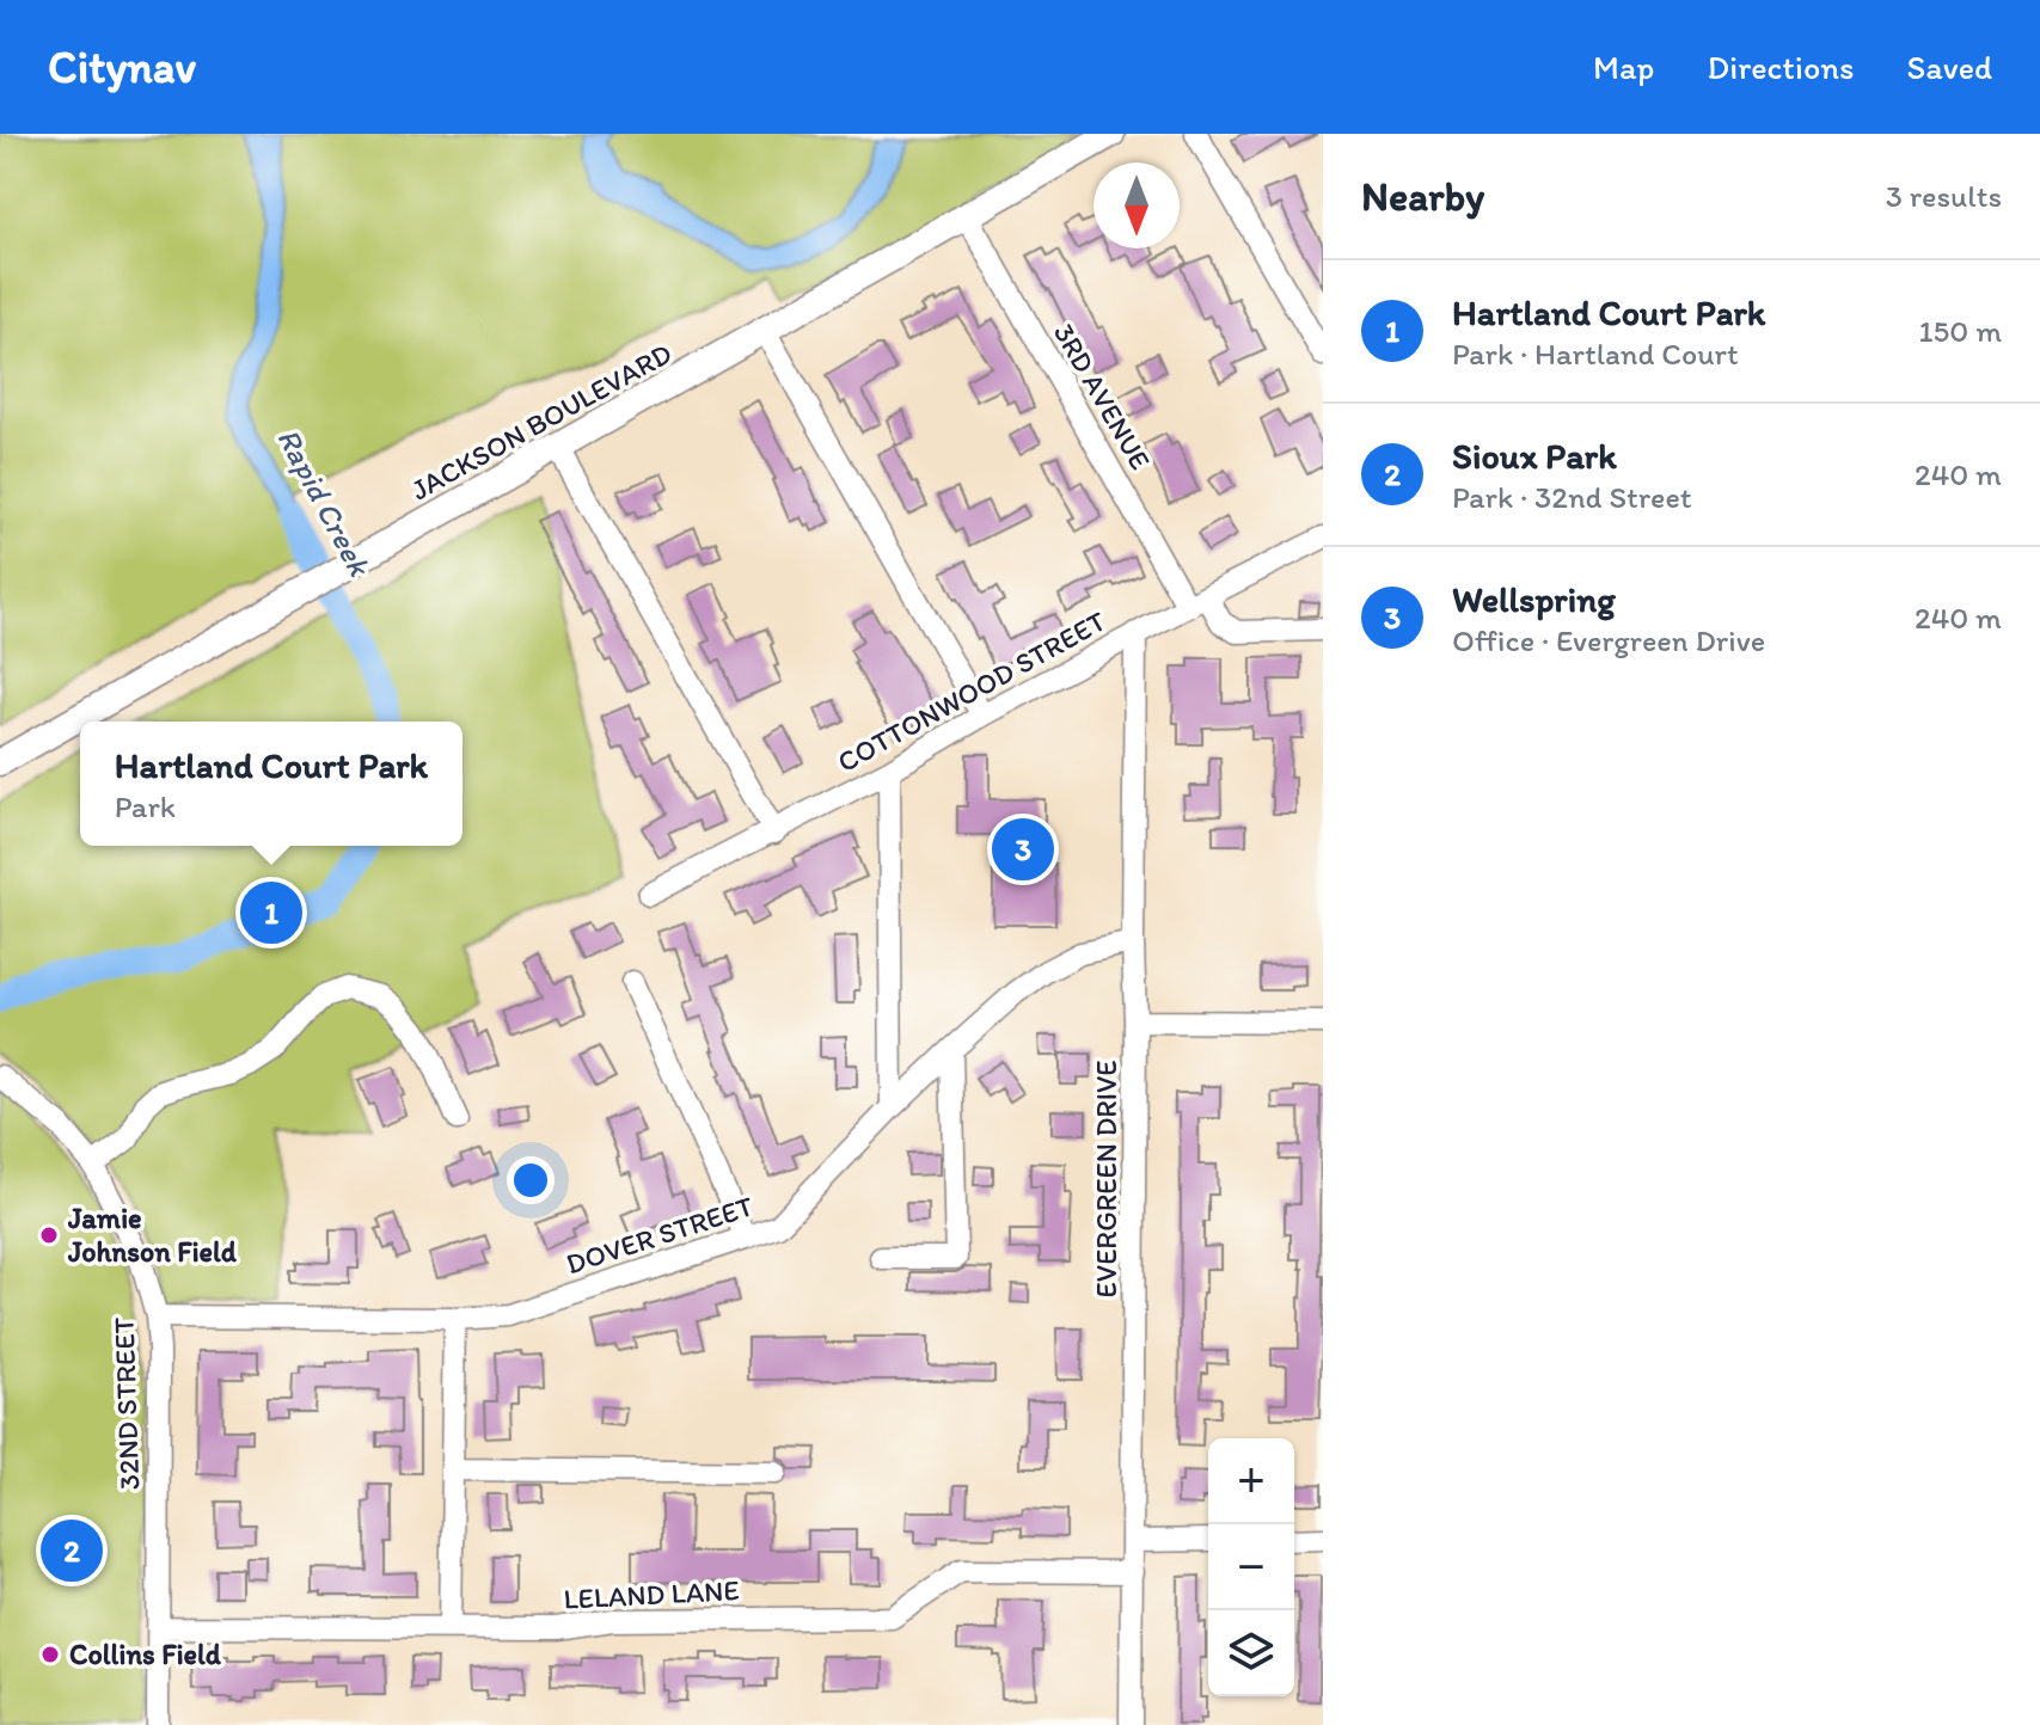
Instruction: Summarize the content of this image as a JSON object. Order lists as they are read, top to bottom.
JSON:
{
  "streets": {
    "main road": ["JACKSON BOULEVARD"],
    "street": [
      "3RD AVENUE",
      "COTTONWOOD STREET",
      "EVERGREEN DRIVE",
      "DOVER STREET",
      "32ND STREET",
      "LELAND LANE"
    ]
  },
  "crossings": [
    ["3RD AVENUE", "JACKSON BOULEVARD"],
    ["3RD AVENUE", "COTTONWOOD STREET"],
    ["COTTONWOOD STREET", "EVERGREEN DRIVE"],
    ["EVERGREEN DRIVE", "DOVER STREET"],
    ["EVERGREEN DRIVE", "LELAND LANE"],
    ["DOVER STREET", "32ND STREET"],
    ["32ND STREET", "LELAND LANE"]
  ],
  "water": ["Rapid Creek"],
  "places": ["Jamie Johnson Field", "Collins Field"],
  "north": "bottom",
  "page": {
    "header": "Citynav",
    "nav": ["Map", "Directions", "Saved"],
    "heading": ["Nearby", "3 results"],
    "list": [
      {
        "mark": "1",
        "name": "Hartland Court Park",
        "note": "Park · Hartland Court",
        "value": "150 m"
      },
      {
        "mark": "2",
        "name": "Sioux Park",
        "note": "Park · 32nd Street",
        "value": "240 m"
      },
      {
        "mark": "3",
        "name": "Wellspring",
        "note": "Office · Evergreen Drive",
        "value": "240 m"
      }
    ],
    "popup": ["Hartland Court Park", "Park"],
    "pins": ["3", "1", "2"],
    "map_buttons": ["+", "−"]
  }
}
